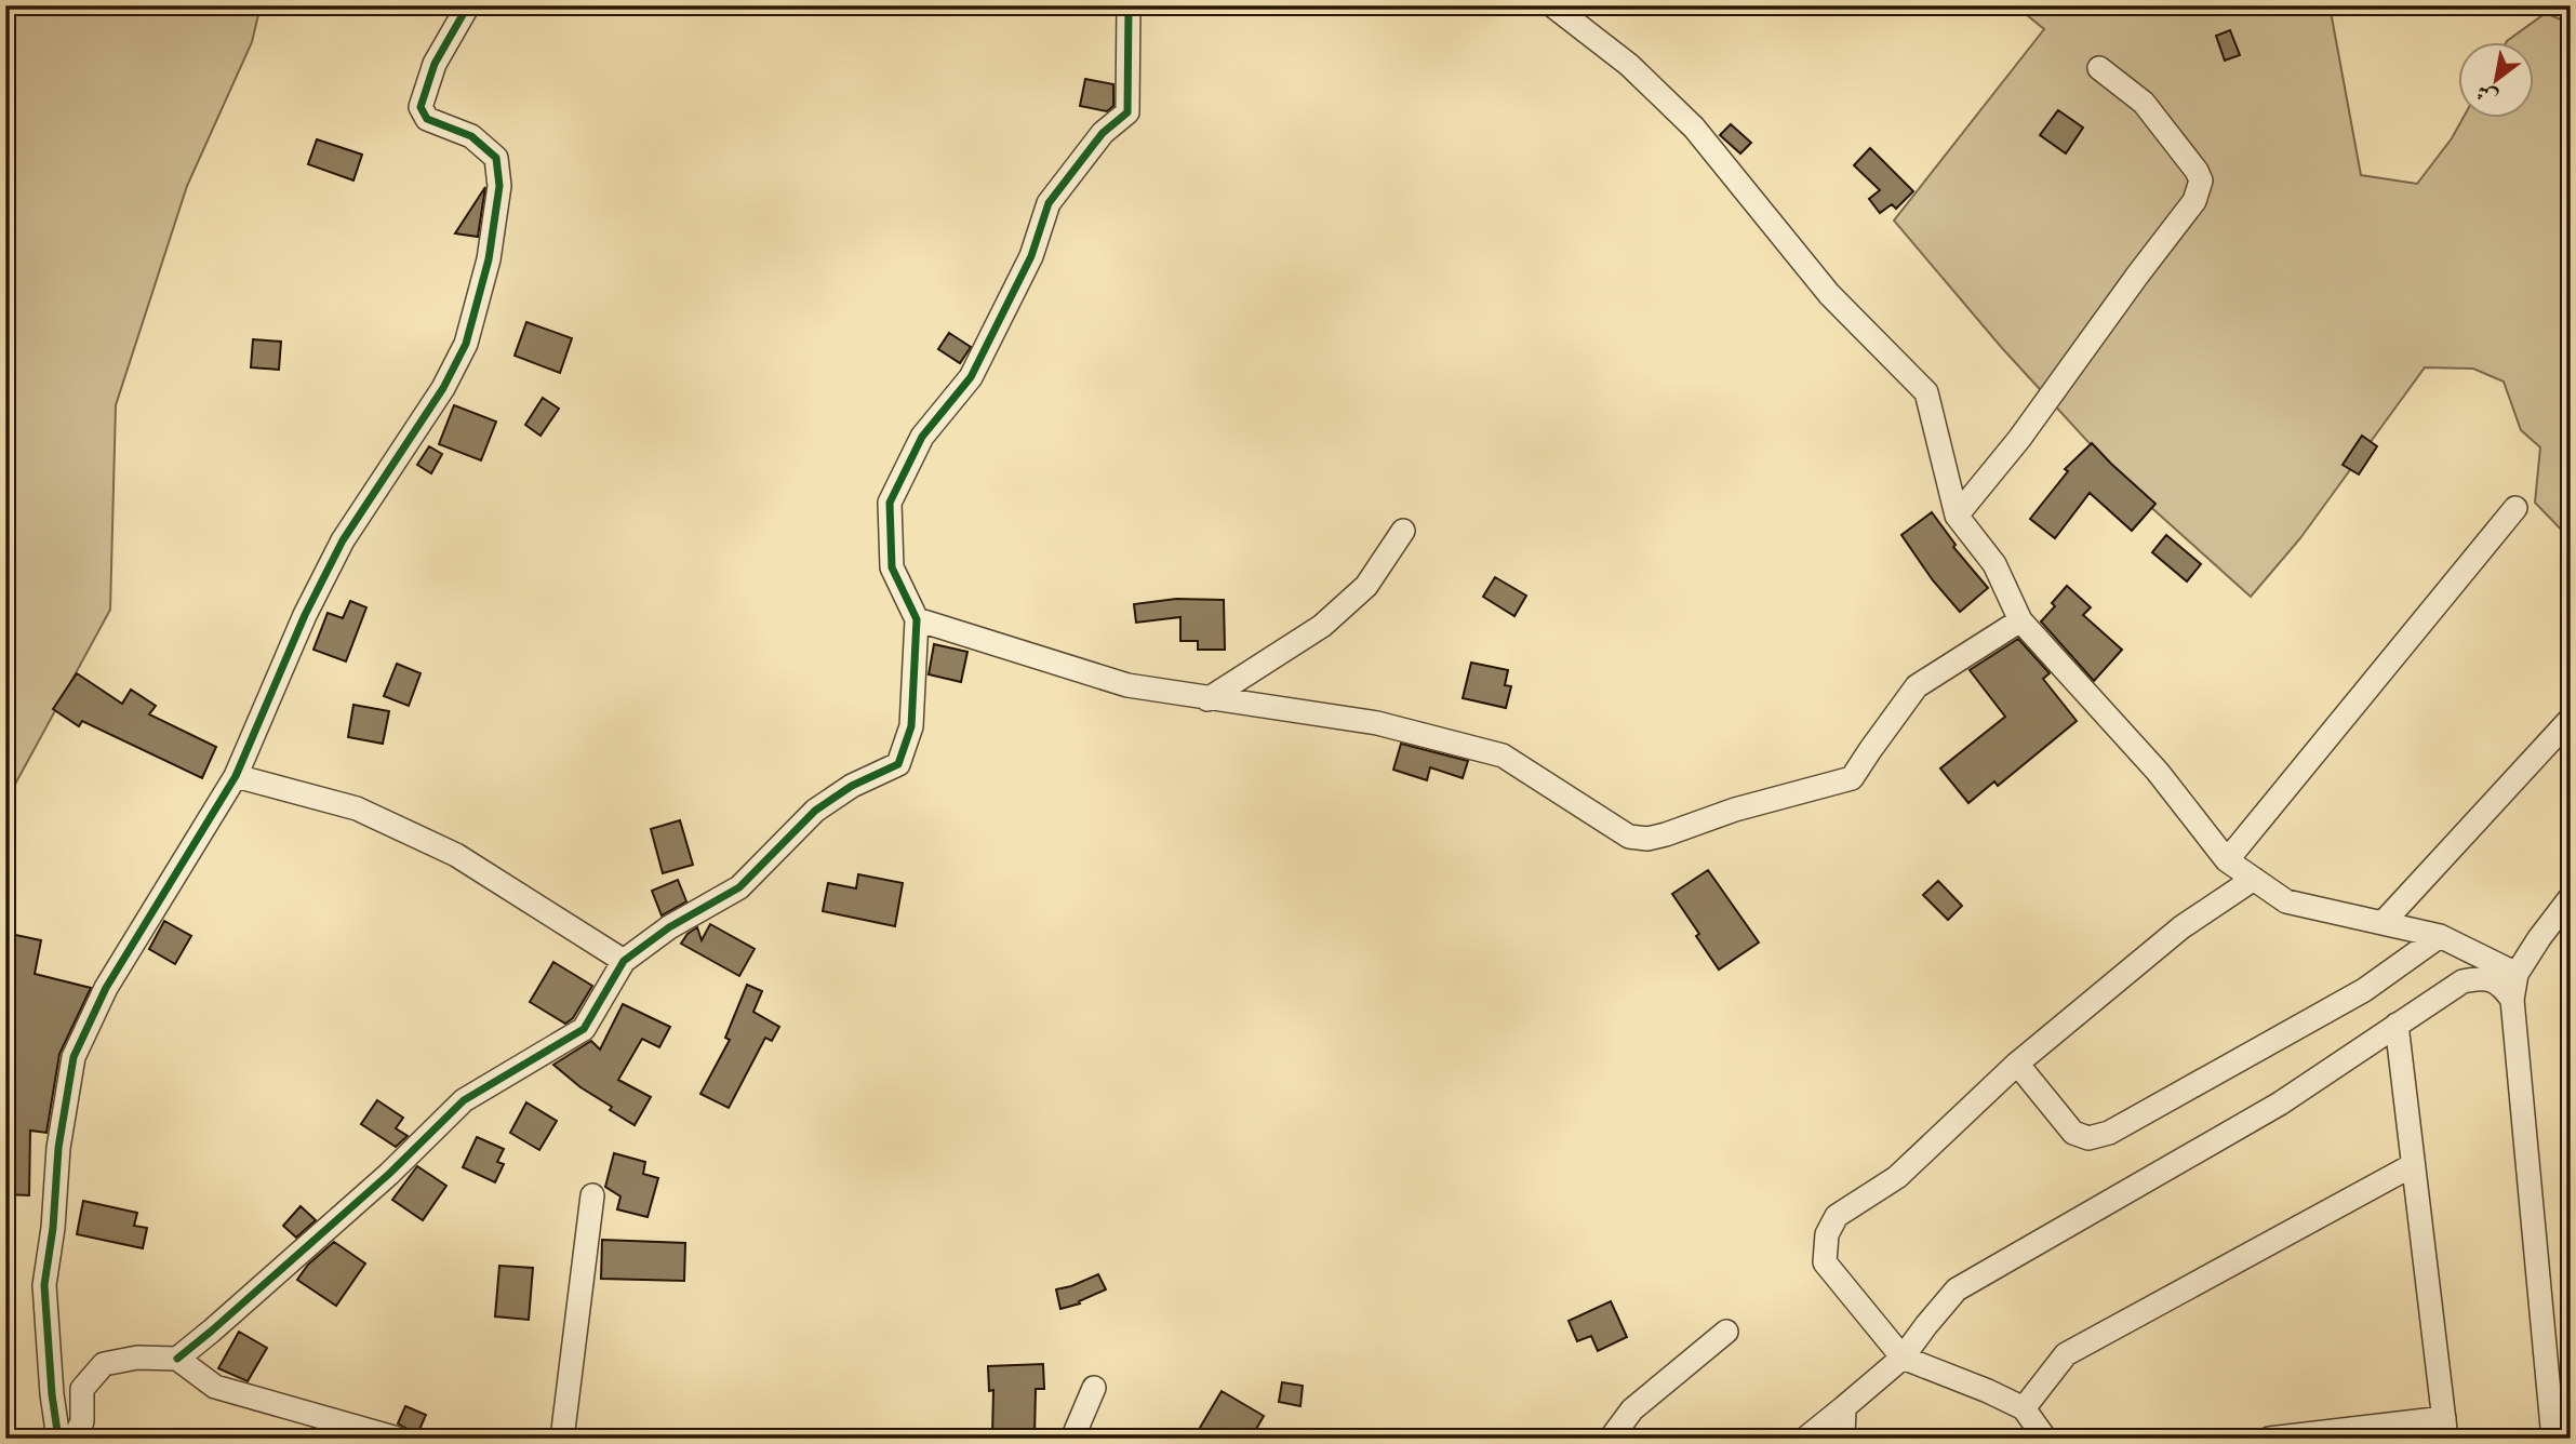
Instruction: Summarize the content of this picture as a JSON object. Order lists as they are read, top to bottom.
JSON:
{
  "north": "bottom left"
}
